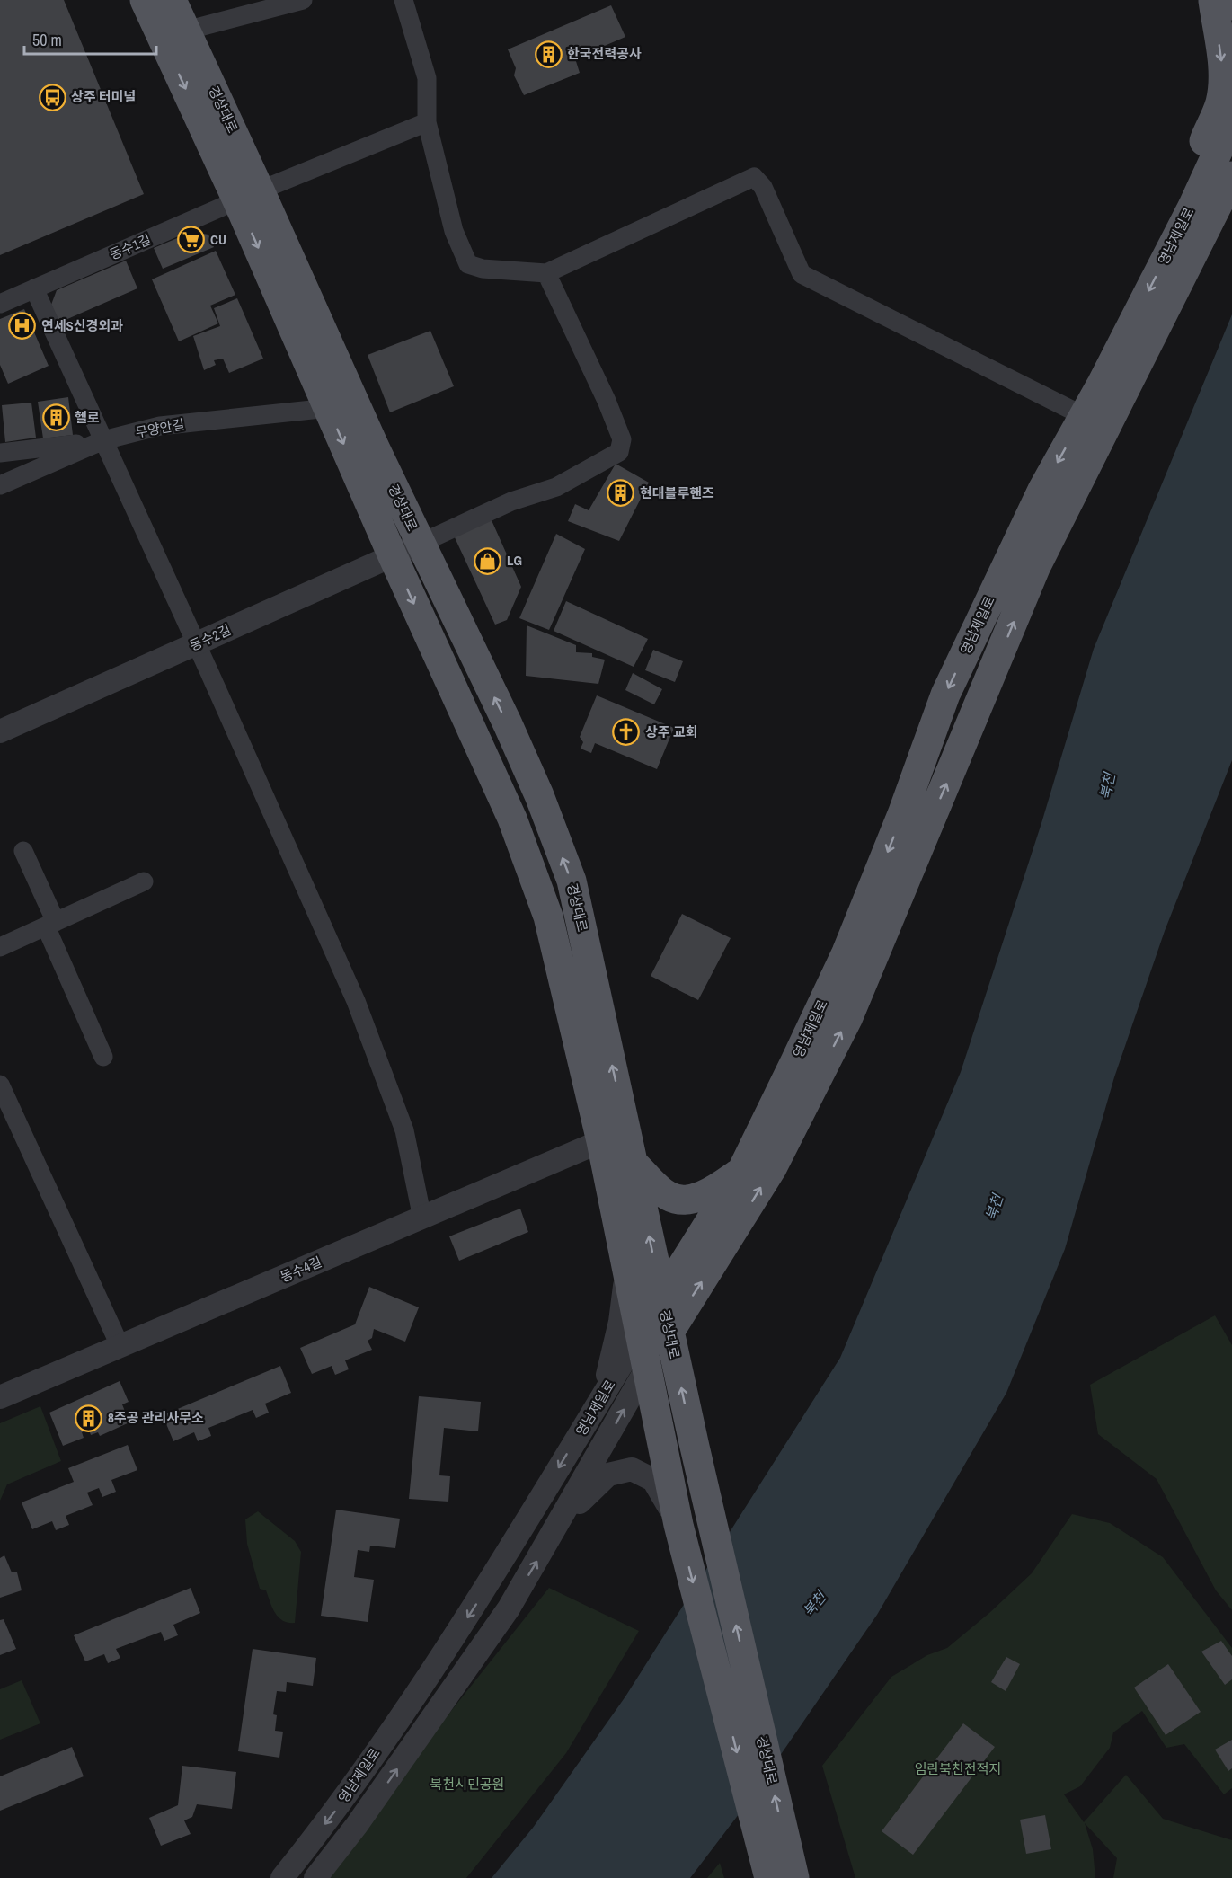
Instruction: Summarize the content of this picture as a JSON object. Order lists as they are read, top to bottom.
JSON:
{
  "streets": {
    "main road": ["경상대로", "영남제일로"],
    "street": [
      "동수1길",
      "무양안길",
      "동수2길",
      "동수4길"
    ]
  },
  "crossings": [
    ["경상대로", "영남제일로"],
    ["경상대로", "동수1길"],
    ["경상대로", "무양안길"],
    ["경상대로", "동수2길"],
    ["경상대로", "동수4길"]
  ],
  "water": ["북천"],
  "parks": ["임란북천전적지", "북천시민공원"],
  "places": {
    "building": [
      "한국전력공사",
      "헬로",
      "현대블루핸즈",
      "8주공 관리사무소"
    ],
    "bus stop": ["상주 터미널"],
    "supermarket": ["CU"],
    "hospital": ["연세S신경외과"],
    "shop": ["LG"],
    "church": ["상주 교회"]
  },
  "scale_bar": "50 m"
}
